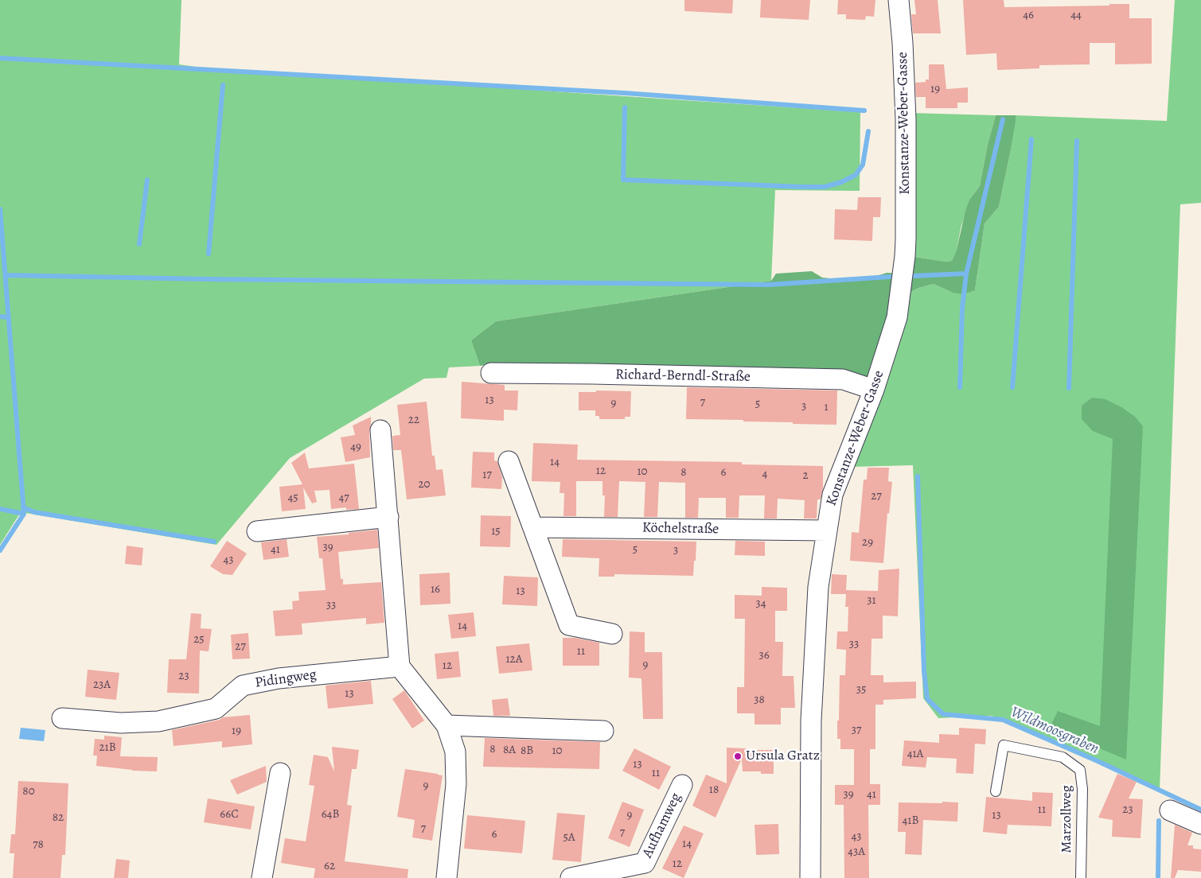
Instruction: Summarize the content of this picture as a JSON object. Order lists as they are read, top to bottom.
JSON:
{
  "streets": {
    "street": [
      "Konstanze-Weber-Gasse",
      "Richard-Berndl-Straße",
      "Köchelstraße",
      "Pidingweg",
      "Aufhamweg"
    ],
    "lane": ["Marzollweg"]
  },
  "crossings": [
    ["Konstanze-Weber-Gasse", "Richard-Berndl-Straße"],
    ["Konstanze-Weber-Gasse", "Köchelstraße"]
  ],
  "water": ["Wildmoosgraben"],
  "places": ["Ursula Gratz"],
  "house_numbers": [
    "46",
    "44",
    "19",
    "13",
    "7",
    "9",
    "5",
    "3",
    "1",
    "22",
    "49",
    "14",
    "12",
    "10",
    "8",
    "6",
    "4",
    "17",
    "2",
    "20",
    "27",
    "45",
    "47",
    "15",
    "29",
    "39",
    "41",
    "5",
    "3",
    "43",
    "16",
    "13",
    "31",
    "34",
    "33",
    "14",
    "25",
    "33",
    "27",
    "11",
    "36",
    "12A",
    "9",
    "12",
    "23",
    "23A",
    "35",
    "13",
    "38",
    "37",
    "19",
    "21B",
    "8",
    "8A",
    "8B",
    "10",
    "41A",
    "13",
    "11",
    "9",
    "18",
    "80",
    "39",
    "41",
    "11",
    "23",
    "66C",
    "64B",
    "9",
    "13",
    "82",
    "41B",
    "7",
    "7",
    "6",
    "43",
    "5A",
    "14",
    "78",
    "43A",
    "12",
    "62"
  ]
}
